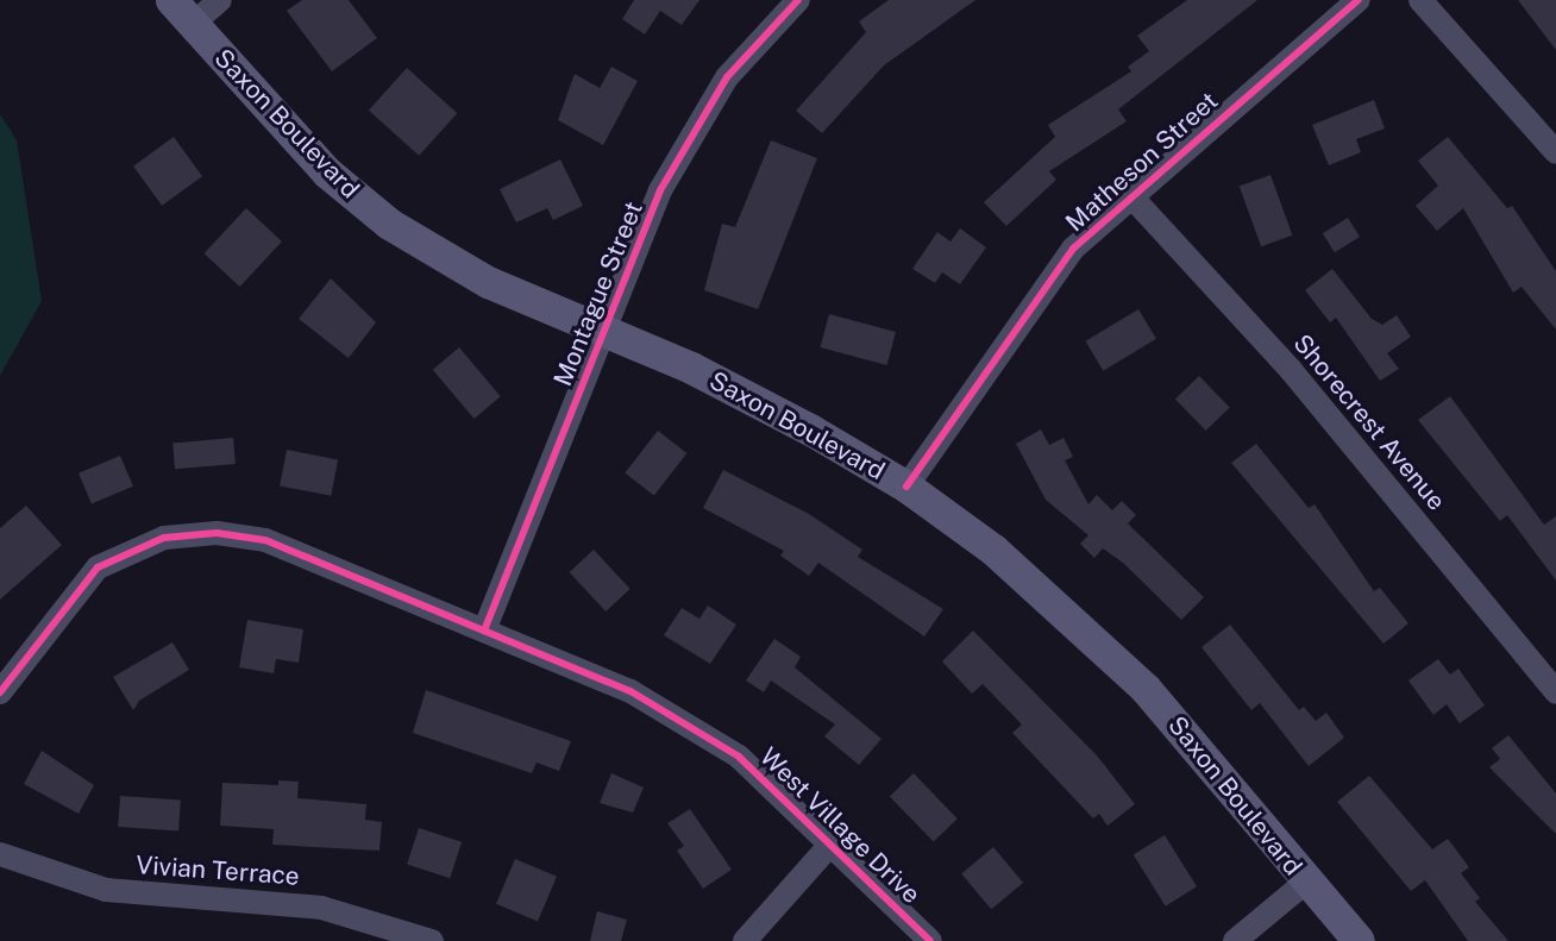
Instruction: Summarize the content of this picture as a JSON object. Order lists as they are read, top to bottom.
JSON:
{
  "streets": {
    "main road": ["Saxon Boulevard"],
    "street": [
      "Matheson Street",
      "Montague Street",
      "Shorecrest Avenue",
      "West Village Drive",
      "Vivian Terrace"
    ]
  },
  "crossings": [
    ["Saxon Boulevard", "Matheson Street"],
    ["Saxon Boulevard", "Montague Street"],
    ["Matheson Street", "Shorecrest Avenue"],
    ["Montague Street", "West Village Drive"]
  ]
}
